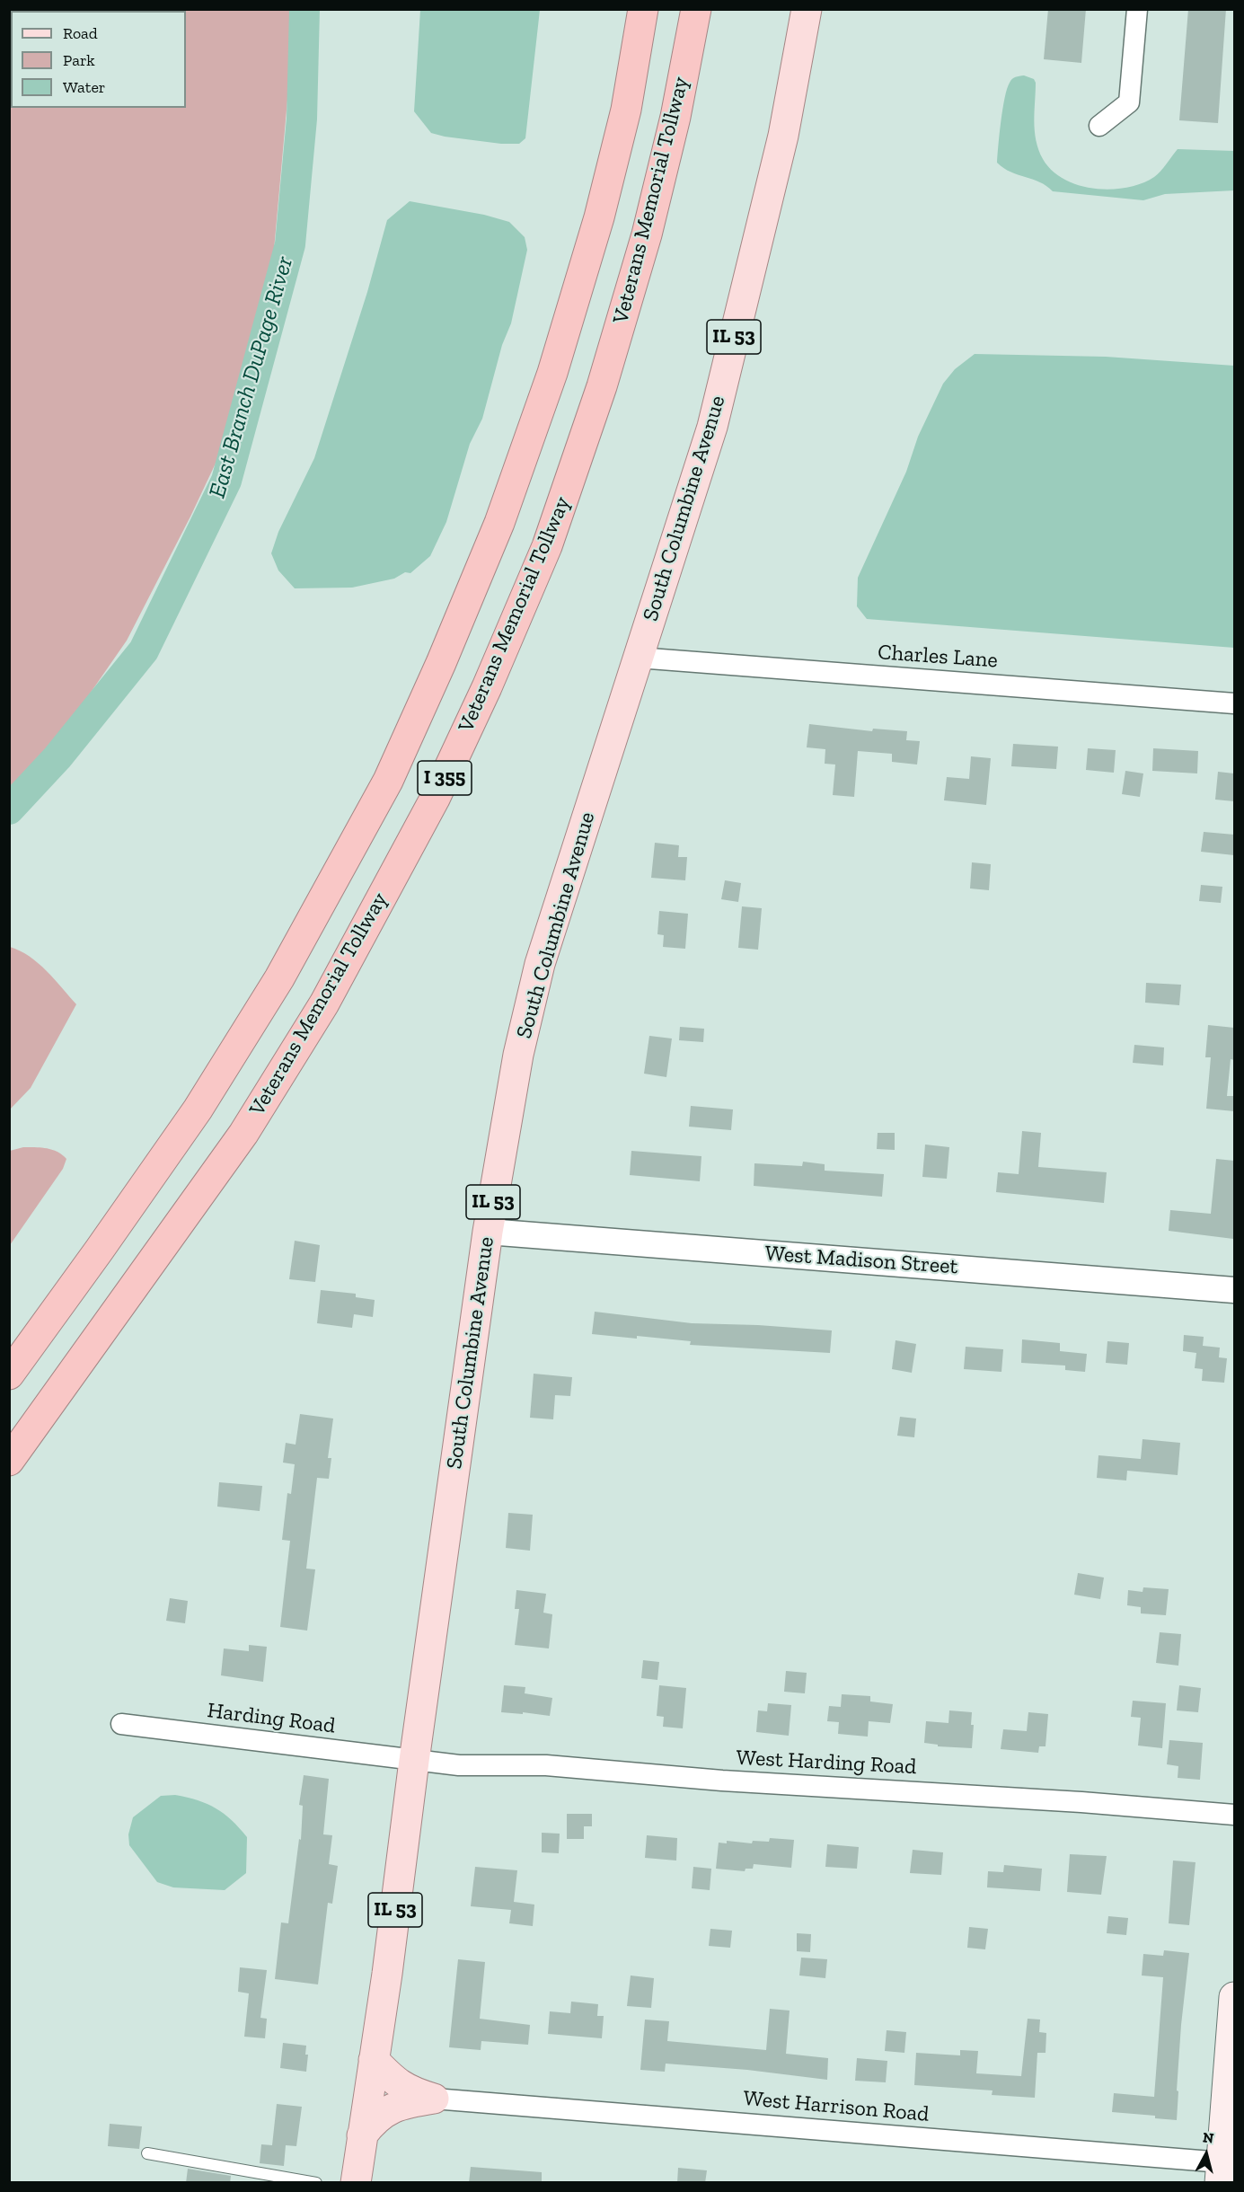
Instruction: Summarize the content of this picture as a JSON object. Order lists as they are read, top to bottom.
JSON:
{
  "streets": {
    "highway": ["Veterans Memorial Tollway", "I 355"],
    "main road": ["IL 53", "South Columbine Avenue"],
    "street": [
      "Charles Lane",
      "West Madison Street",
      "Harding Road",
      "West Harding Road",
      "West Harrison Road"
    ]
  },
  "crossings": [
    ["South Columbine Avenue", "Charles Lane"],
    ["South Columbine Avenue", "West Madison Street"],
    ["South Columbine Avenue", "Harding Road"],
    ["South Columbine Avenue", "West Harding Road"],
    ["Harding Road", "West Harding Road"]
  ],
  "water": ["East Branch DuPage River"],
  "legend": ["Road", "Park", "Water"],
  "north": "top"
}
